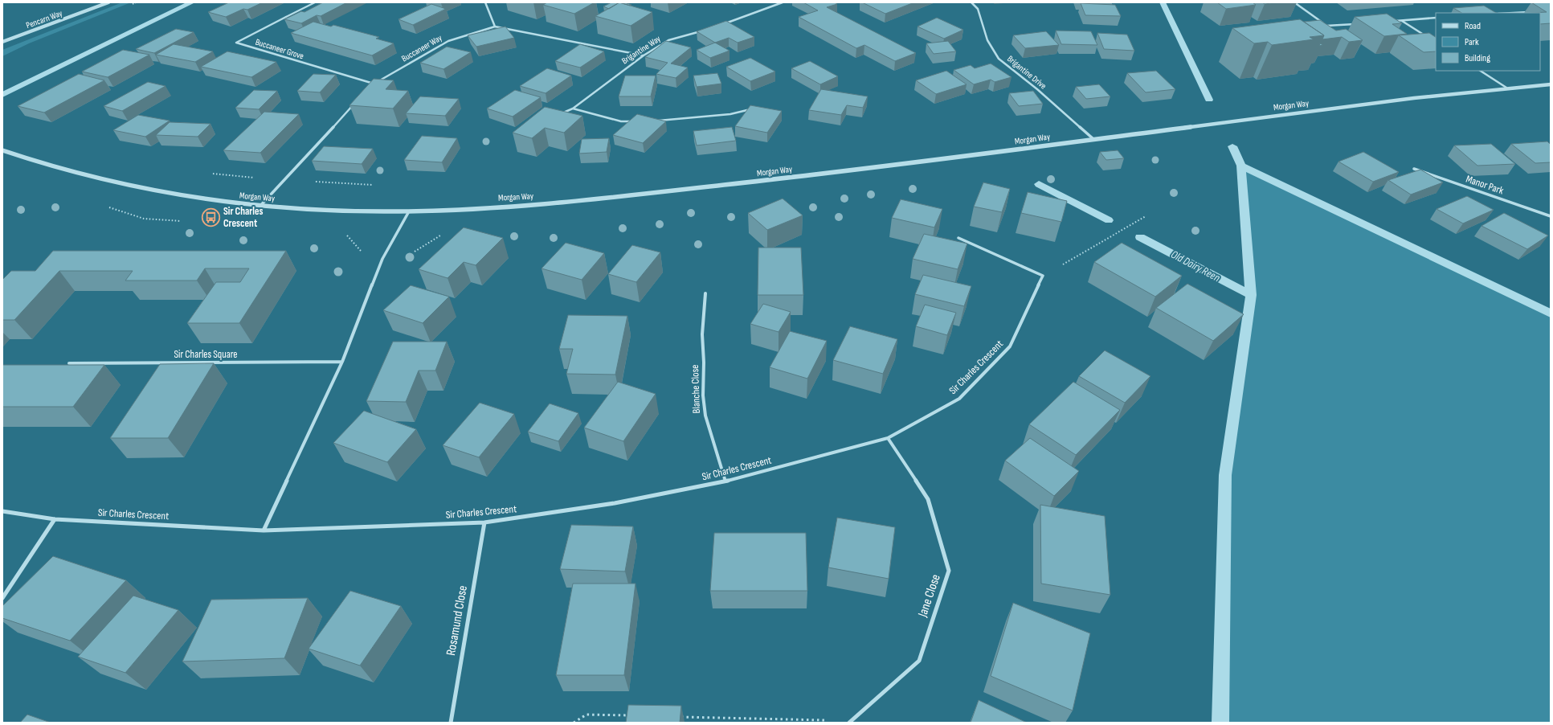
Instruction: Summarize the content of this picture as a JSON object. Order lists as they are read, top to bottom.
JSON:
{
  "streets": {
    "street": [
      "Pencarn Way",
      "Buccaneer Way",
      "Buccaneer Grove",
      "Brigantine Way",
      "Brigantine Drive",
      "Morgan Way",
      "Manor Park",
      "Sir Charles Square",
      "Sir Charles Crescent",
      "Blanche Close",
      "Jane Close",
      "Rosamund Close"
    ]
  },
  "crossings": [
    ["Buccaneer Way", "Buccaneer Grove"],
    ["Buccaneer Way", "Brigantine Way"],
    ["Brigantine Drive", "Morgan Way"],
    ["Sir Charles Crescent", "Blanche Close"],
    ["Sir Charles Crescent", "Jane Close"],
    ["Sir Charles Crescent", "Rosamund Close"]
  ],
  "water": ["Old Dairy Reen"],
  "places": {
    "bus stop": ["Sir Charles Crescent"]
  },
  "legend": ["Road", "Park", "Building"]
}
